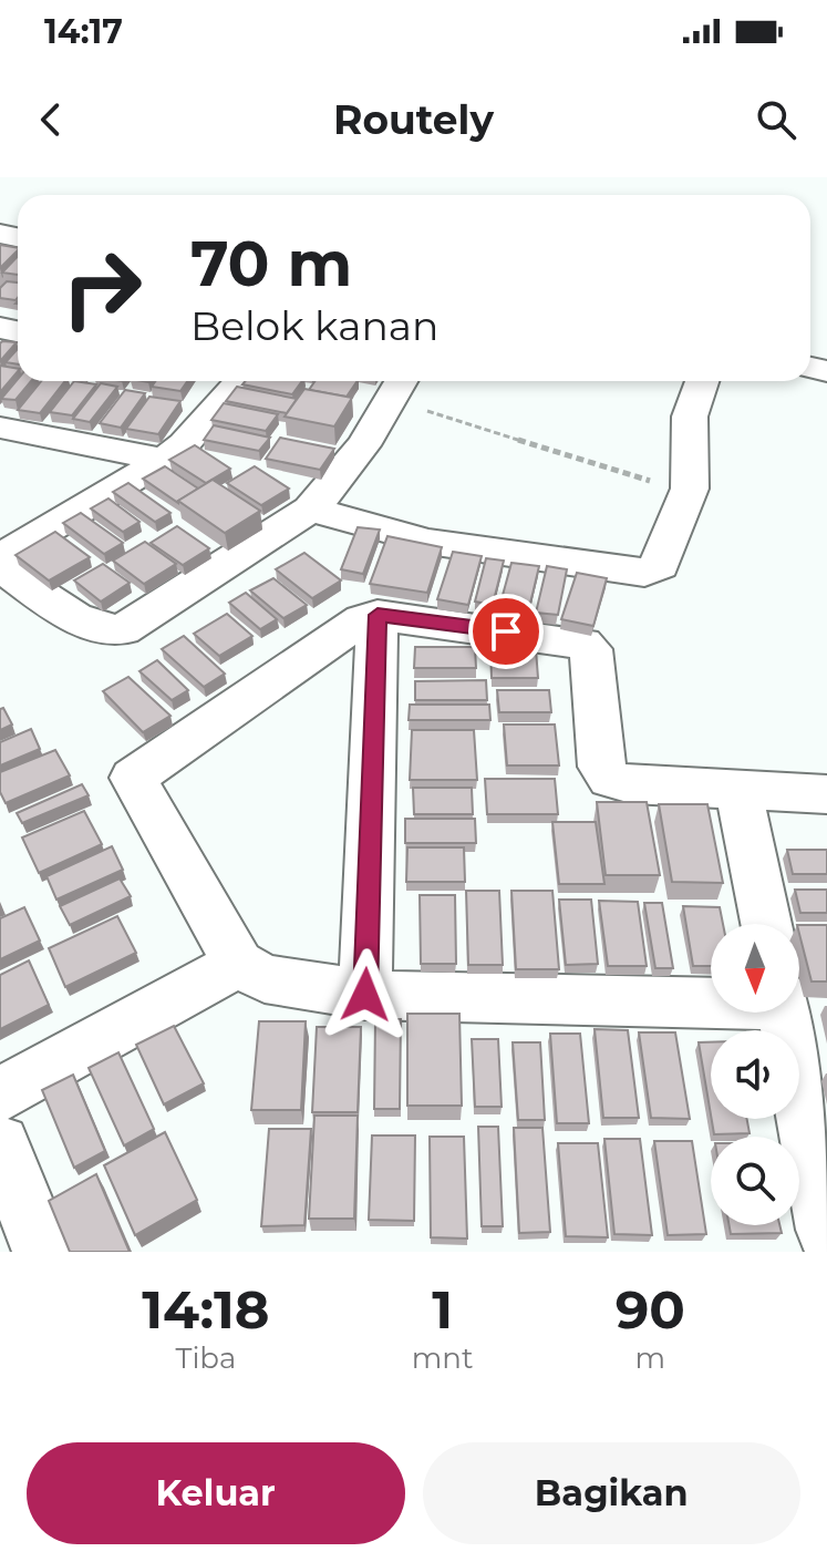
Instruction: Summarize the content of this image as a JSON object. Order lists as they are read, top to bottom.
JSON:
{
  "north": "bottom",
  "page": {
    "status": "14:17",
    "header": "Routely",
    "turn": ["70 m", "Belok kanan"],
    "eta": [
      "14:18",
      "Tiba",
      "1",
      "mnt",
      "90",
      "m"
    ],
    "buttons": ["Keluar", "Bagikan"]
  }
}
